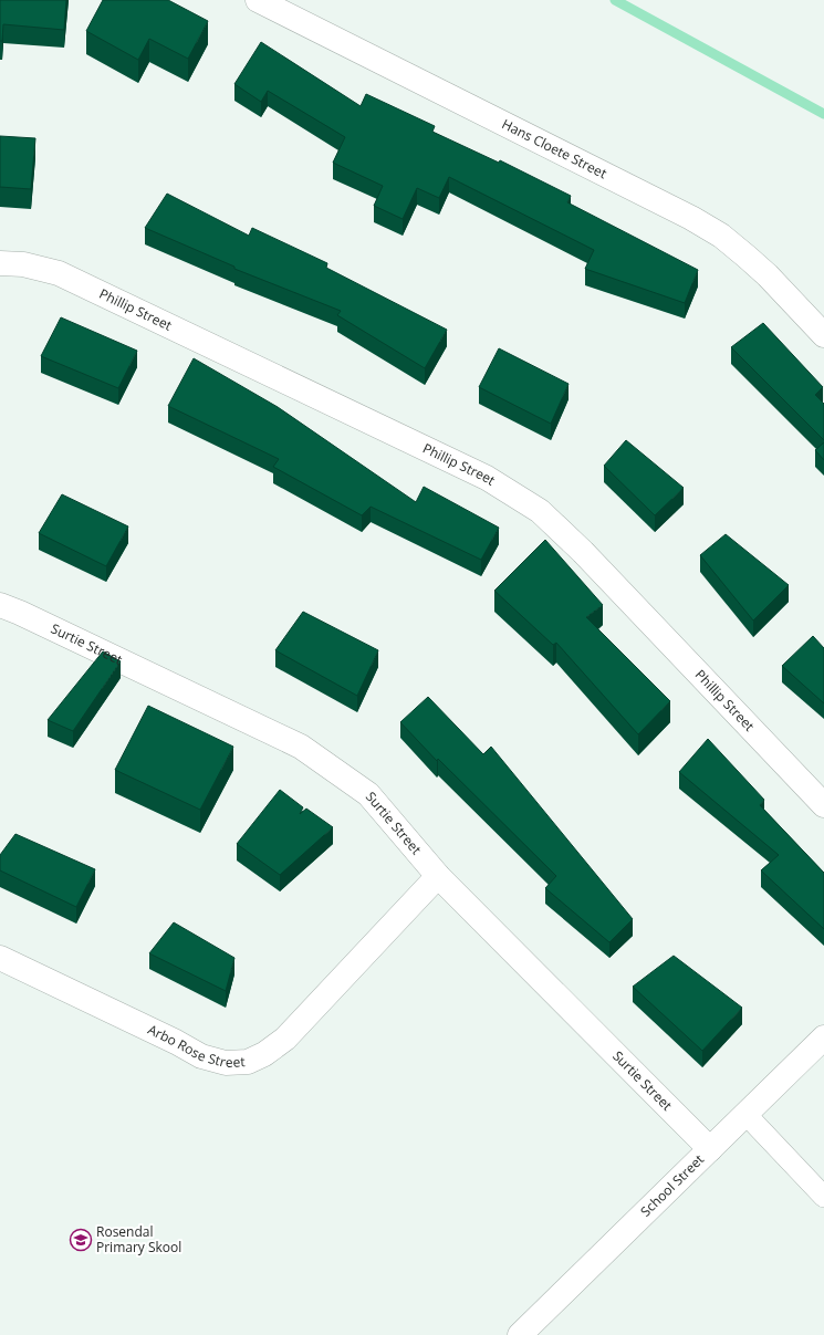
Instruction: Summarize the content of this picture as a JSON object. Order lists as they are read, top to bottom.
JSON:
{
  "streets": {
    "street": [
      "Hans Cloete Street",
      "Phillip Street",
      "Surtie Street",
      "Arbo Rose Street",
      "School Street"
    ]
  },
  "crossings": [
    ["Surtie Street", "Arbo Rose Street"],
    ["Surtie Street", "School Street"]
  ],
  "places": {
    "school or university": ["Rosendal Primary Skool"]
  }
}
